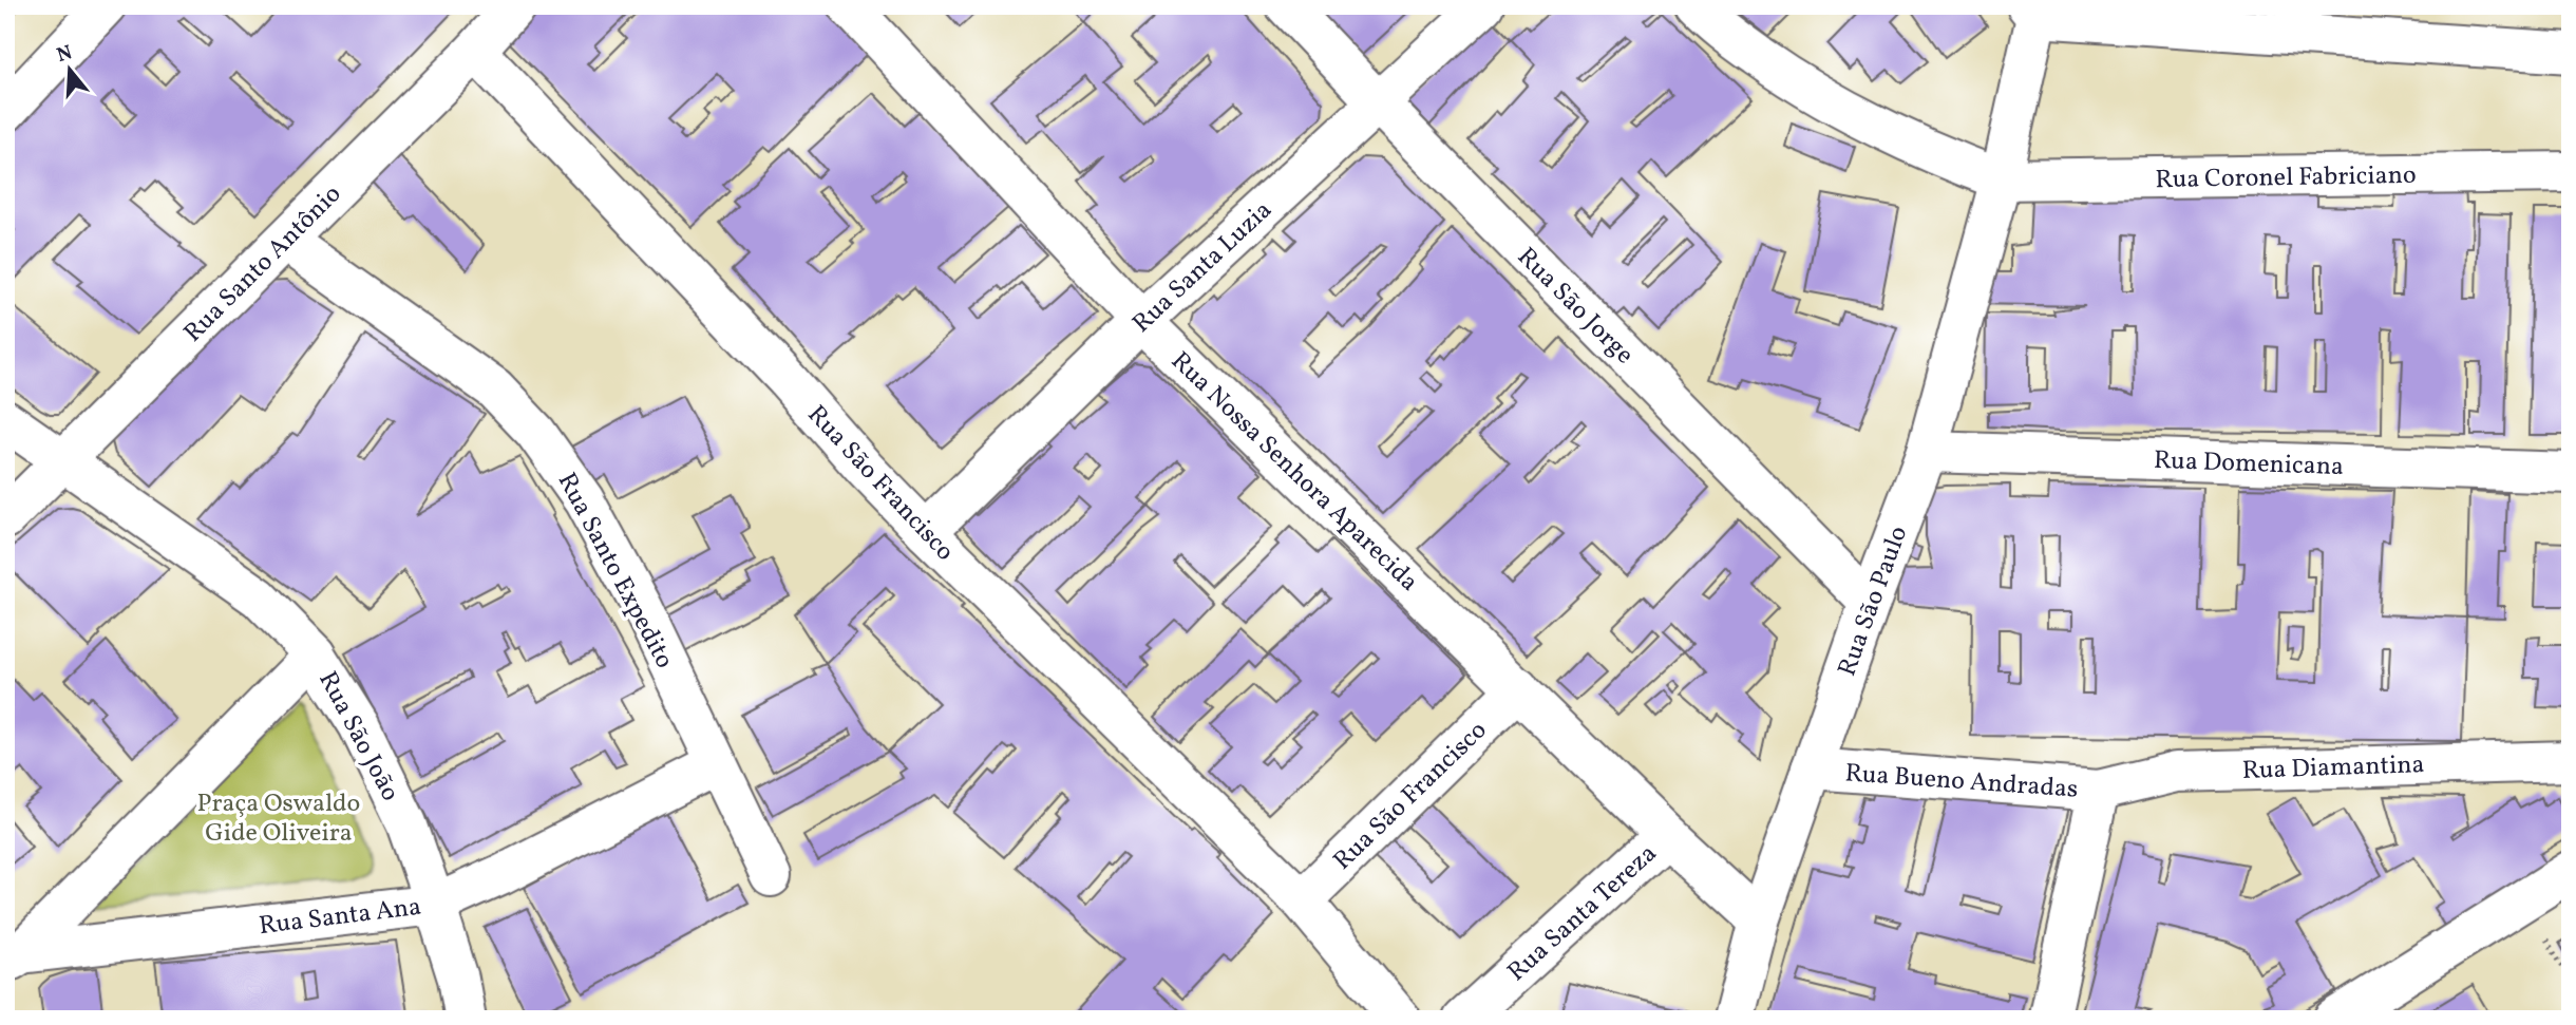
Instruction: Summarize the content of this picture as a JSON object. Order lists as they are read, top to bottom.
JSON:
{
  "streets": {
    "street": [
      "Rua Coronel Fabriciano",
      "Rua Santo Antônio",
      "Rua Santa Luzia",
      "Rua São Jorge",
      "Rua Domenicana",
      "Rua Nossa Senhora Aparecida",
      "Rua São Francisco",
      "Rua Santo Expedito",
      "Rua São Paulo",
      "Rua São João",
      "Rua Diamantina",
      "Rua Bueno Andradas",
      "Rua Santa Tereza",
      "Rua Santa Ana"
    ]
  },
  "crossings": [
    ["Rua Coronel Fabriciano", "Rua São Paulo"],
    ["Rua Santo Antônio", "Rua São Francisco"],
    ["Rua Santo Antônio", "Rua Santo Expedito"],
    ["Rua Santo Antônio", "Rua São João"],
    ["Rua Santa Luzia", "Rua São Jorge"],
    ["Rua Santa Luzia", "Rua Nossa Senhora Aparecida"],
    ["Rua Santa Luzia", "Rua São Francisco"],
    ["Rua São Jorge", "Rua São Paulo"],
    ["Rua Domenicana", "Rua São Paulo"],
    ["Rua Nossa Senhora Aparecida", "Rua São Francisco"],
    ["Rua Nossa Senhora Aparecida", "Rua São Paulo"],
    ["Rua Nossa Senhora Aparecida", "Rua Santa Tereza"],
    ["Rua Santo Expedito", "Rua Santa Ana"],
    ["Rua São Paulo", "Rua Bueno Andradas"],
    ["Rua São João", "Rua Santa Ana"],
    ["Rua Diamantina", "Rua Bueno Andradas"]
  ],
  "parks": ["Praça Oswaldo Gide Oliveira"],
  "north": "top"
}
